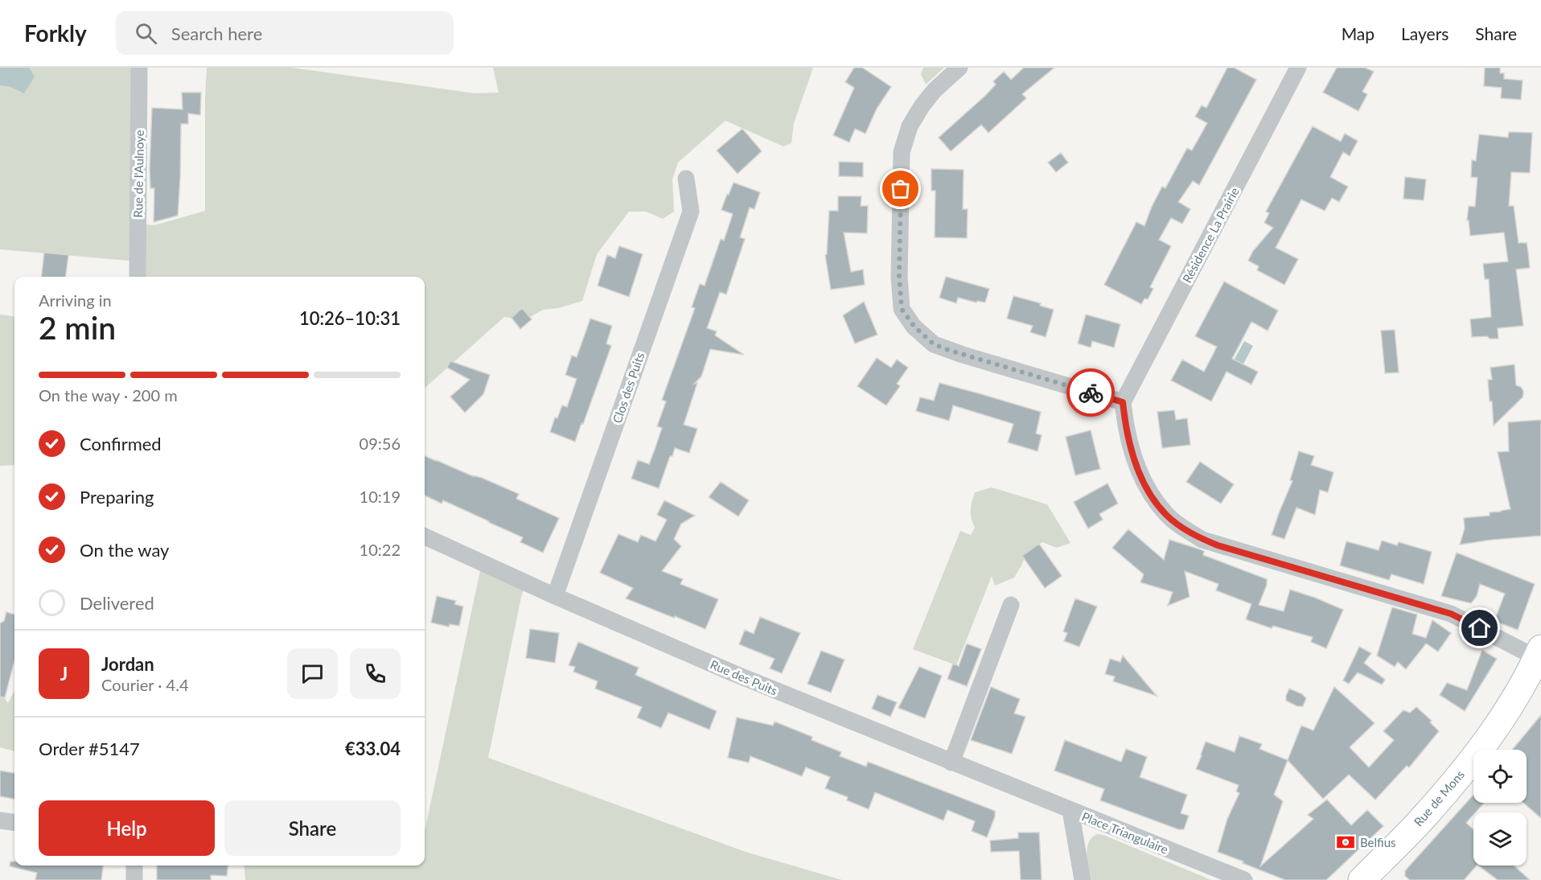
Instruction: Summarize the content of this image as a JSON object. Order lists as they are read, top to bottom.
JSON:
{
  "streets": {
    "main road": ["Rue de Mons"],
    "street": [
      "Rue de l'Aulnoye",
      "Résidence La Prairie",
      "Clos des Puits",
      "Rue des Puits",
      "Place Triangulaire"
    ]
  },
  "crossings": [
    ["Clos des Puits", "Rue des Puits"],
    ["Rue des Puits", "Place Triangulaire"]
  ],
  "places": {
    "bank": ["Belfius"]
  },
  "page": {
    "header": "Forkly",
    "search": "Search here",
    "nav": ["Map", "Layers", "Share"],
    "heading": ["2 min", "Arriving in", "10:26–10:31"],
    "panel": [
      "Jordan",
      "Courier · 4.4",
      "Order #5147",
      "€33.04"
    ],
    "bar": "On the way · 200 m",
    "list": [
      ["Confirmed", "09:56"],
      ["Preparing", "10:19"],
      ["On the way", "10:22"],
      "Delivered"
    ],
    "round": "J",
    "buttons": ["Help", "Share"]
  }
}
